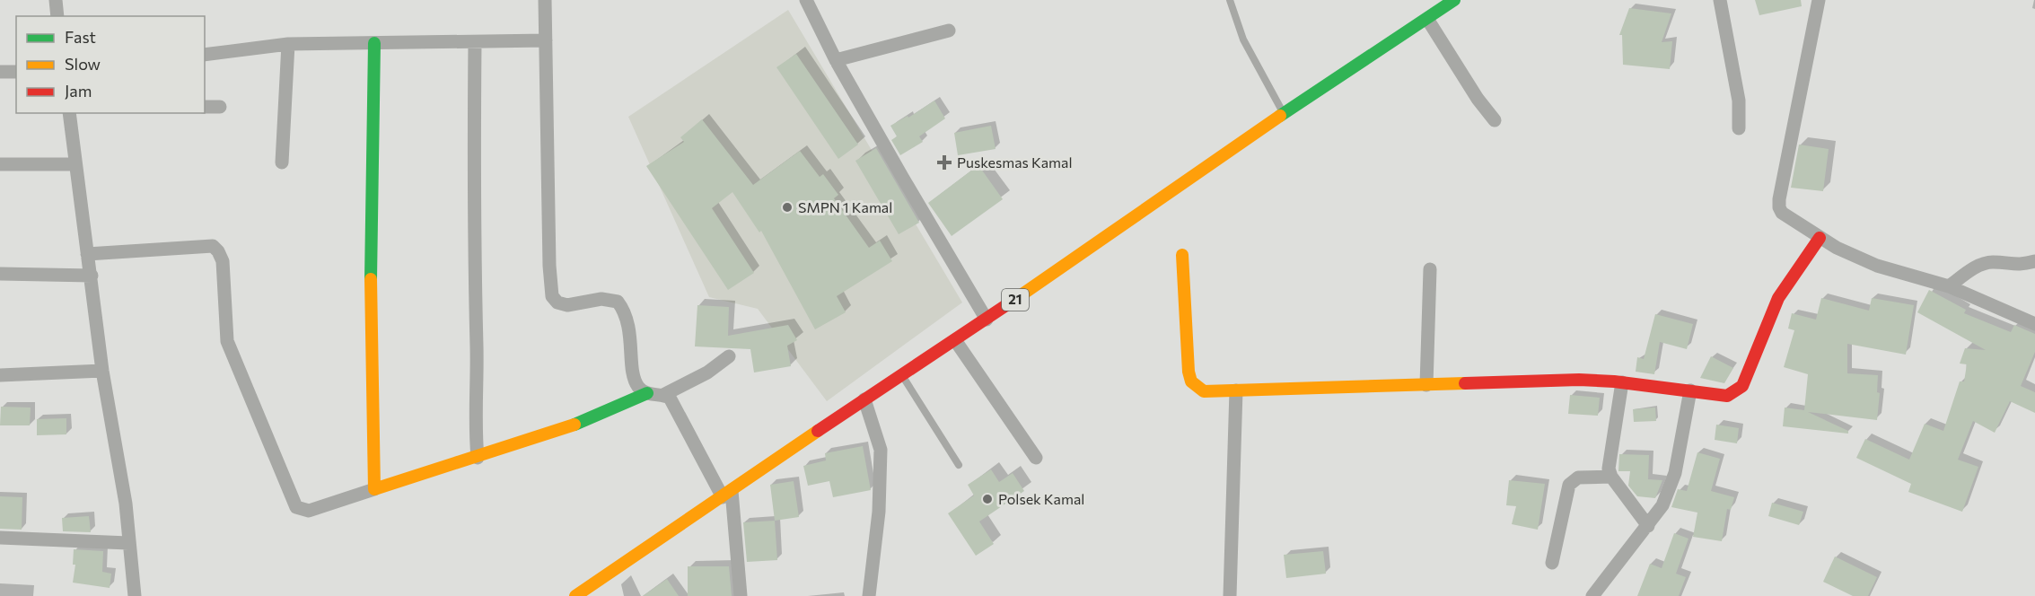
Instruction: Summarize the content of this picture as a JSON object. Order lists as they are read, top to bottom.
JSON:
{
  "streets": {
    "main road": ["21"]
  },
  "places": {
    "health": ["Puskesmas Kamal"],
    "other": ["SMPN 1 Kamal", "Polsek Kamal"]
  },
  "legend": ["Fast", "Slow", "Jam"]
}
